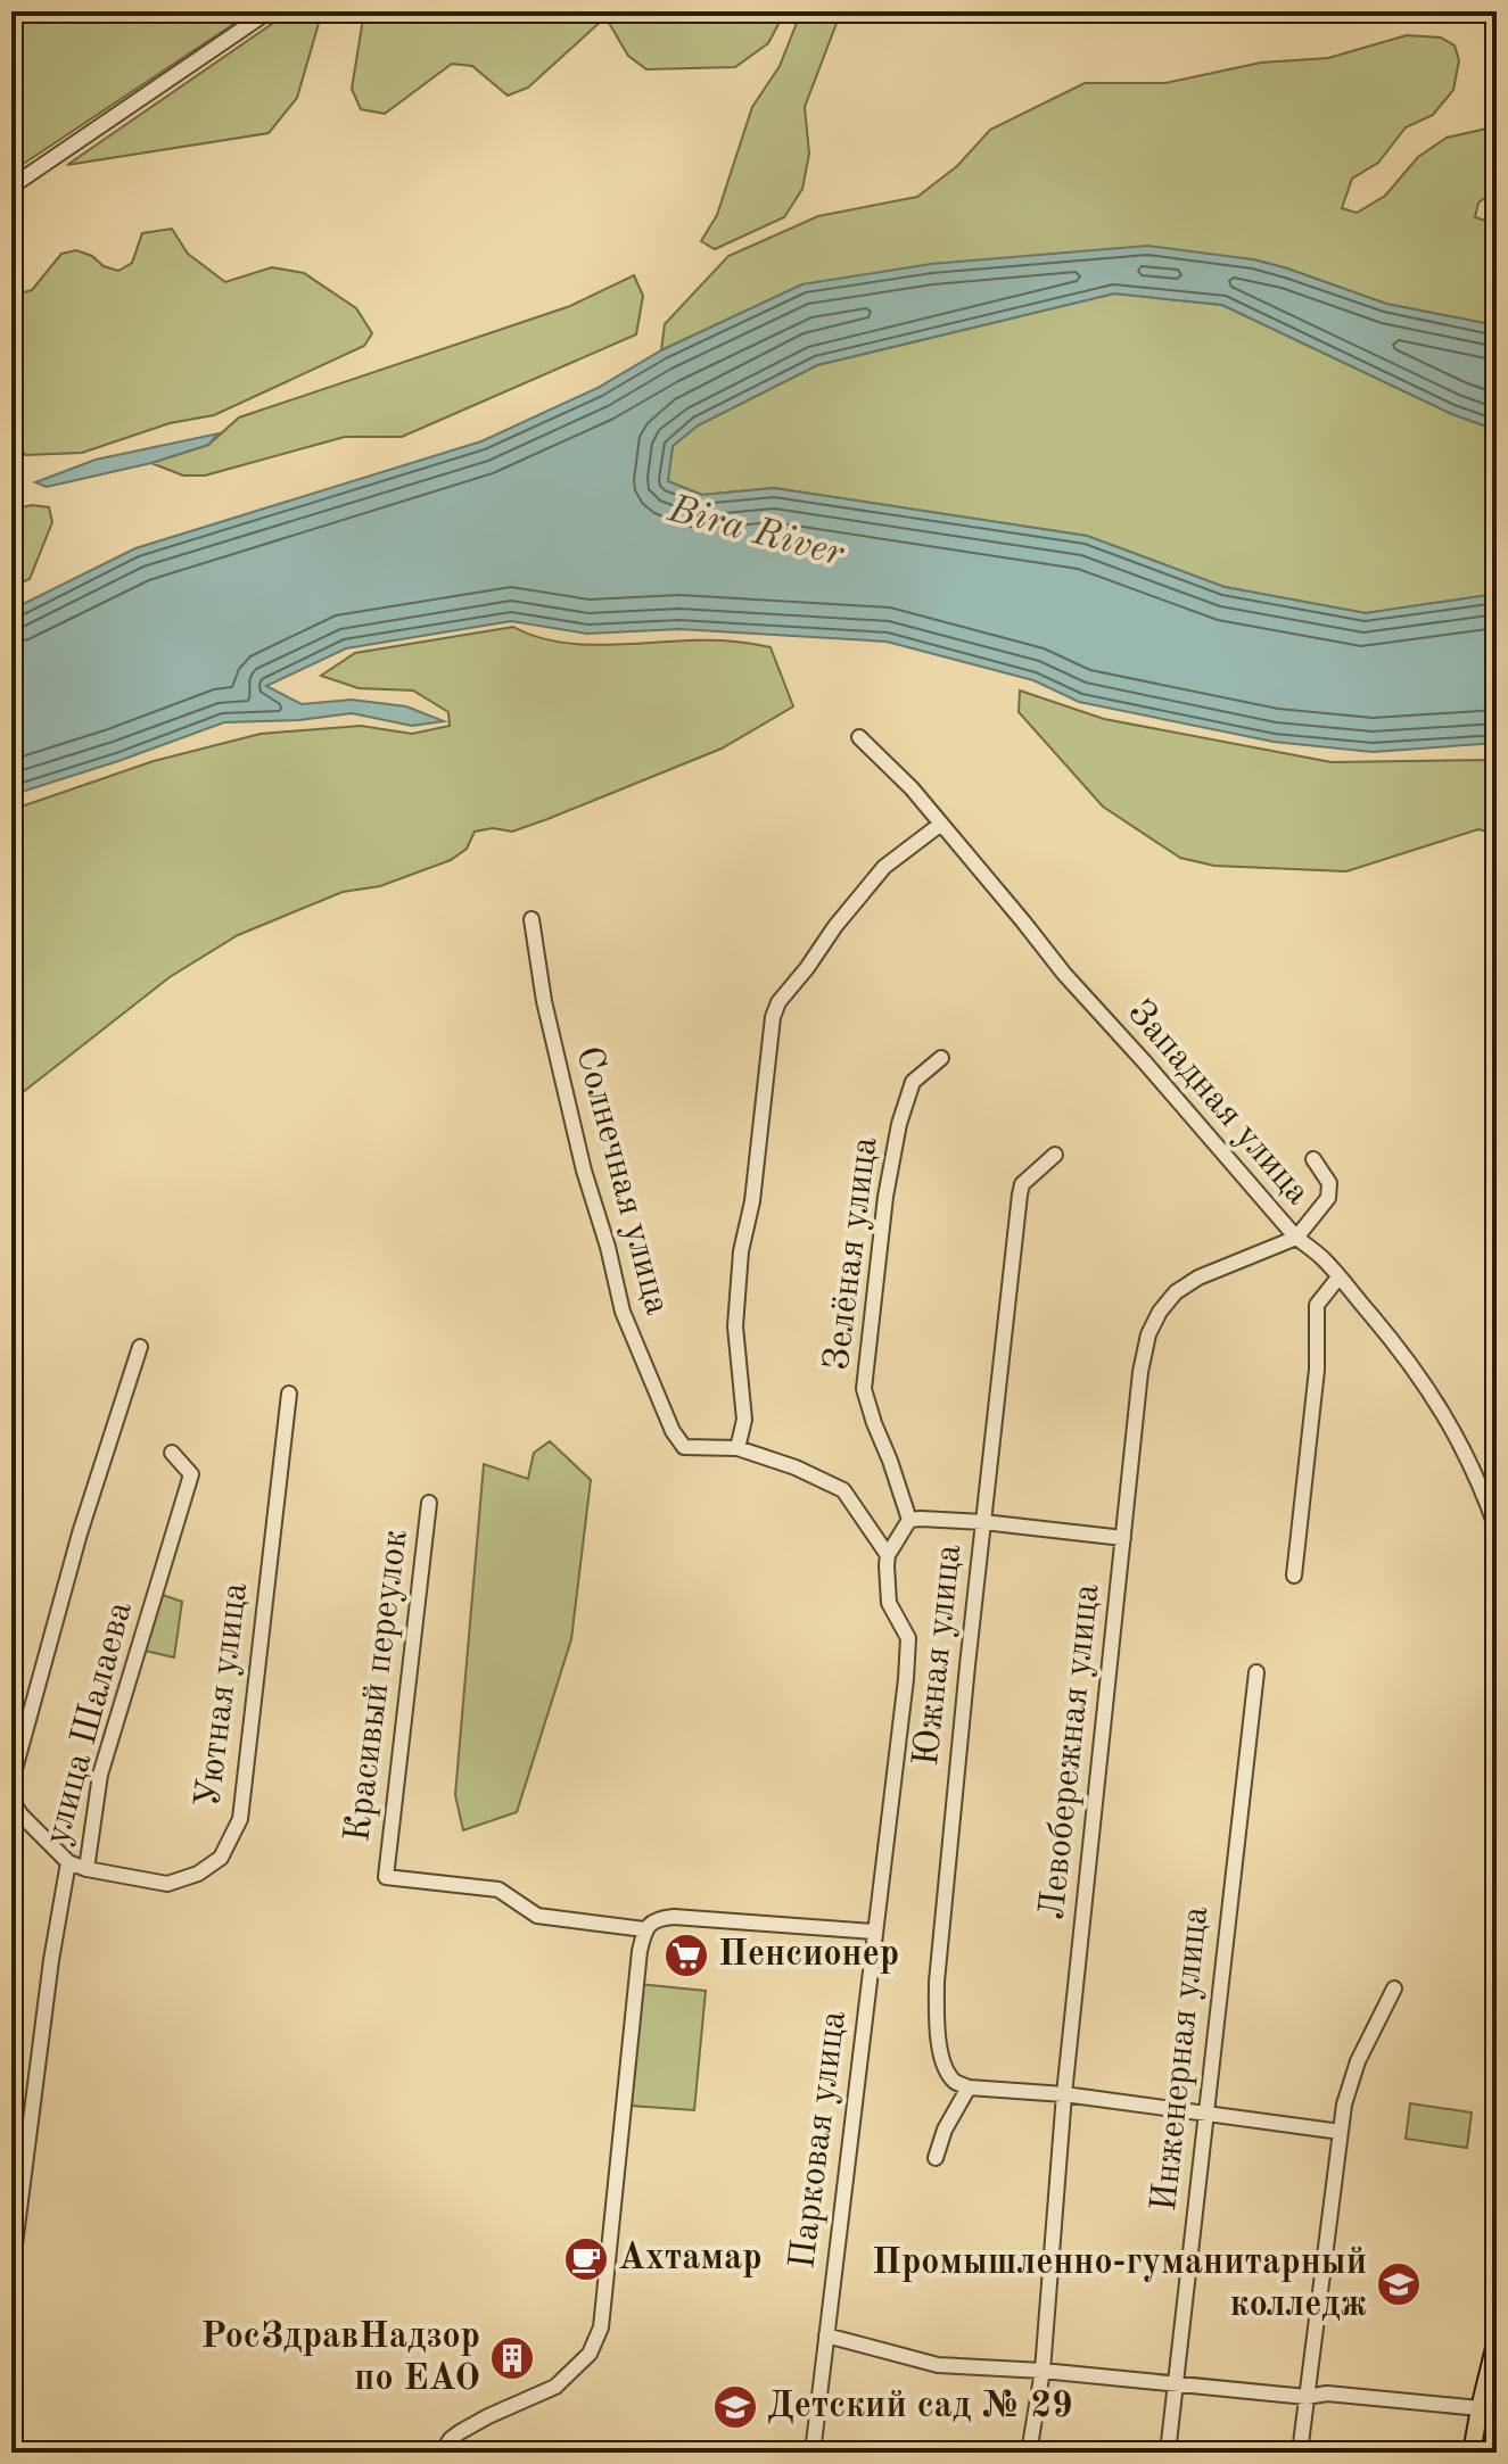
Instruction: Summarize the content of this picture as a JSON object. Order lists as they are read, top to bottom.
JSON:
{
  "streets": {
    "street": [
      "Западная улица",
      "Солнечная улица",
      "Зелёная улица",
      "Южная улица",
      "Красивый переулок",
      "Уютная улица",
      "улица Шалаева",
      "Левобережная улица",
      "Инженерная улица",
      "Парковая улица"
    ]
  },
  "crossings": [
    ["Западная улица", "Левобережная улица"],
    ["Уютная улица", "улица Шалаева"]
  ],
  "water": ["Bira River"],
  "places": {
    "supermarket": ["Пенсионер"],
    "cafe": ["Ахтамар"],
    "school or university": ["Промышленно-гуманитарный колледж", "Детский сад № 29"],
    "building": ["РосЗдравНадзор по ЕАО"]
  }
}
